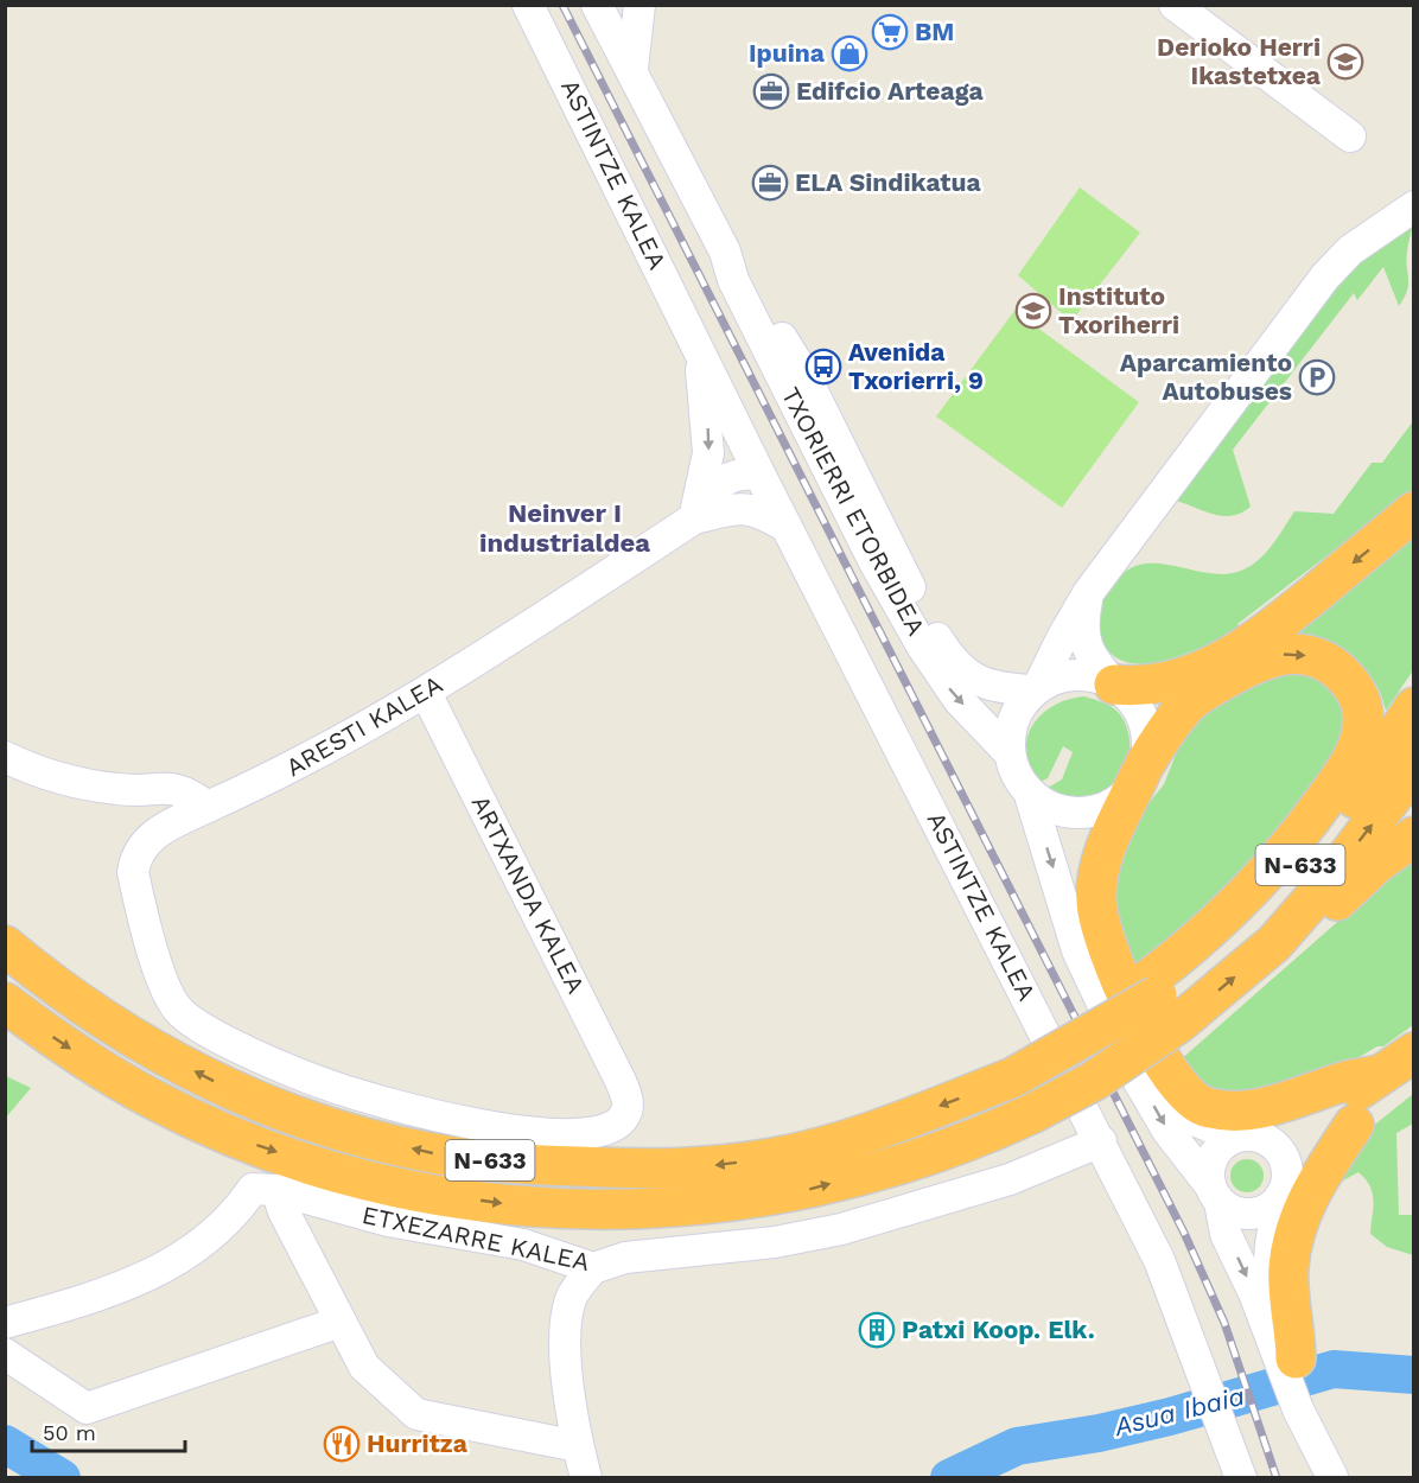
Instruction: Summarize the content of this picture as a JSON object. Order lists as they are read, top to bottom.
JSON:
{
  "streets": {
    "highway": ["N-633"],
    "street": [
      "ASTINTZE KALEA",
      "TXORIERRI ETORBIDEA",
      "ARESTI KALEA",
      "ARTXANDA KALEA",
      "ETXEZARRE KALEA"
    ]
  },
  "crossings": [
    ["ASTINTZE KALEA", "ARESTI KALEA"],
    ["ASTINTZE KALEA", "ETXEZARRE KALEA"],
    ["ARESTI KALEA", "ARTXANDA KALEA"]
  ],
  "districts": ["Neinver I industrialdea"],
  "water": ["Asua Ibaia"],
  "places": {
    "supermarket": ["BM"],
    "shop": ["Ipuina"],
    "school or university": ["Derioko Herri Ikastetxea", "Instituto Txoriherri"],
    "office": ["Edifcio Arteaga", "ELA Sindikatua"],
    "bus stop": ["Avenida Txorierri, 9"],
    "parking": ["Aparcamiento Autobuses"],
    "building": ["Patxi Koop. Elk."],
    "restaurant": ["Hurritza"]
  },
  "scale_bar": "50 m"
}
